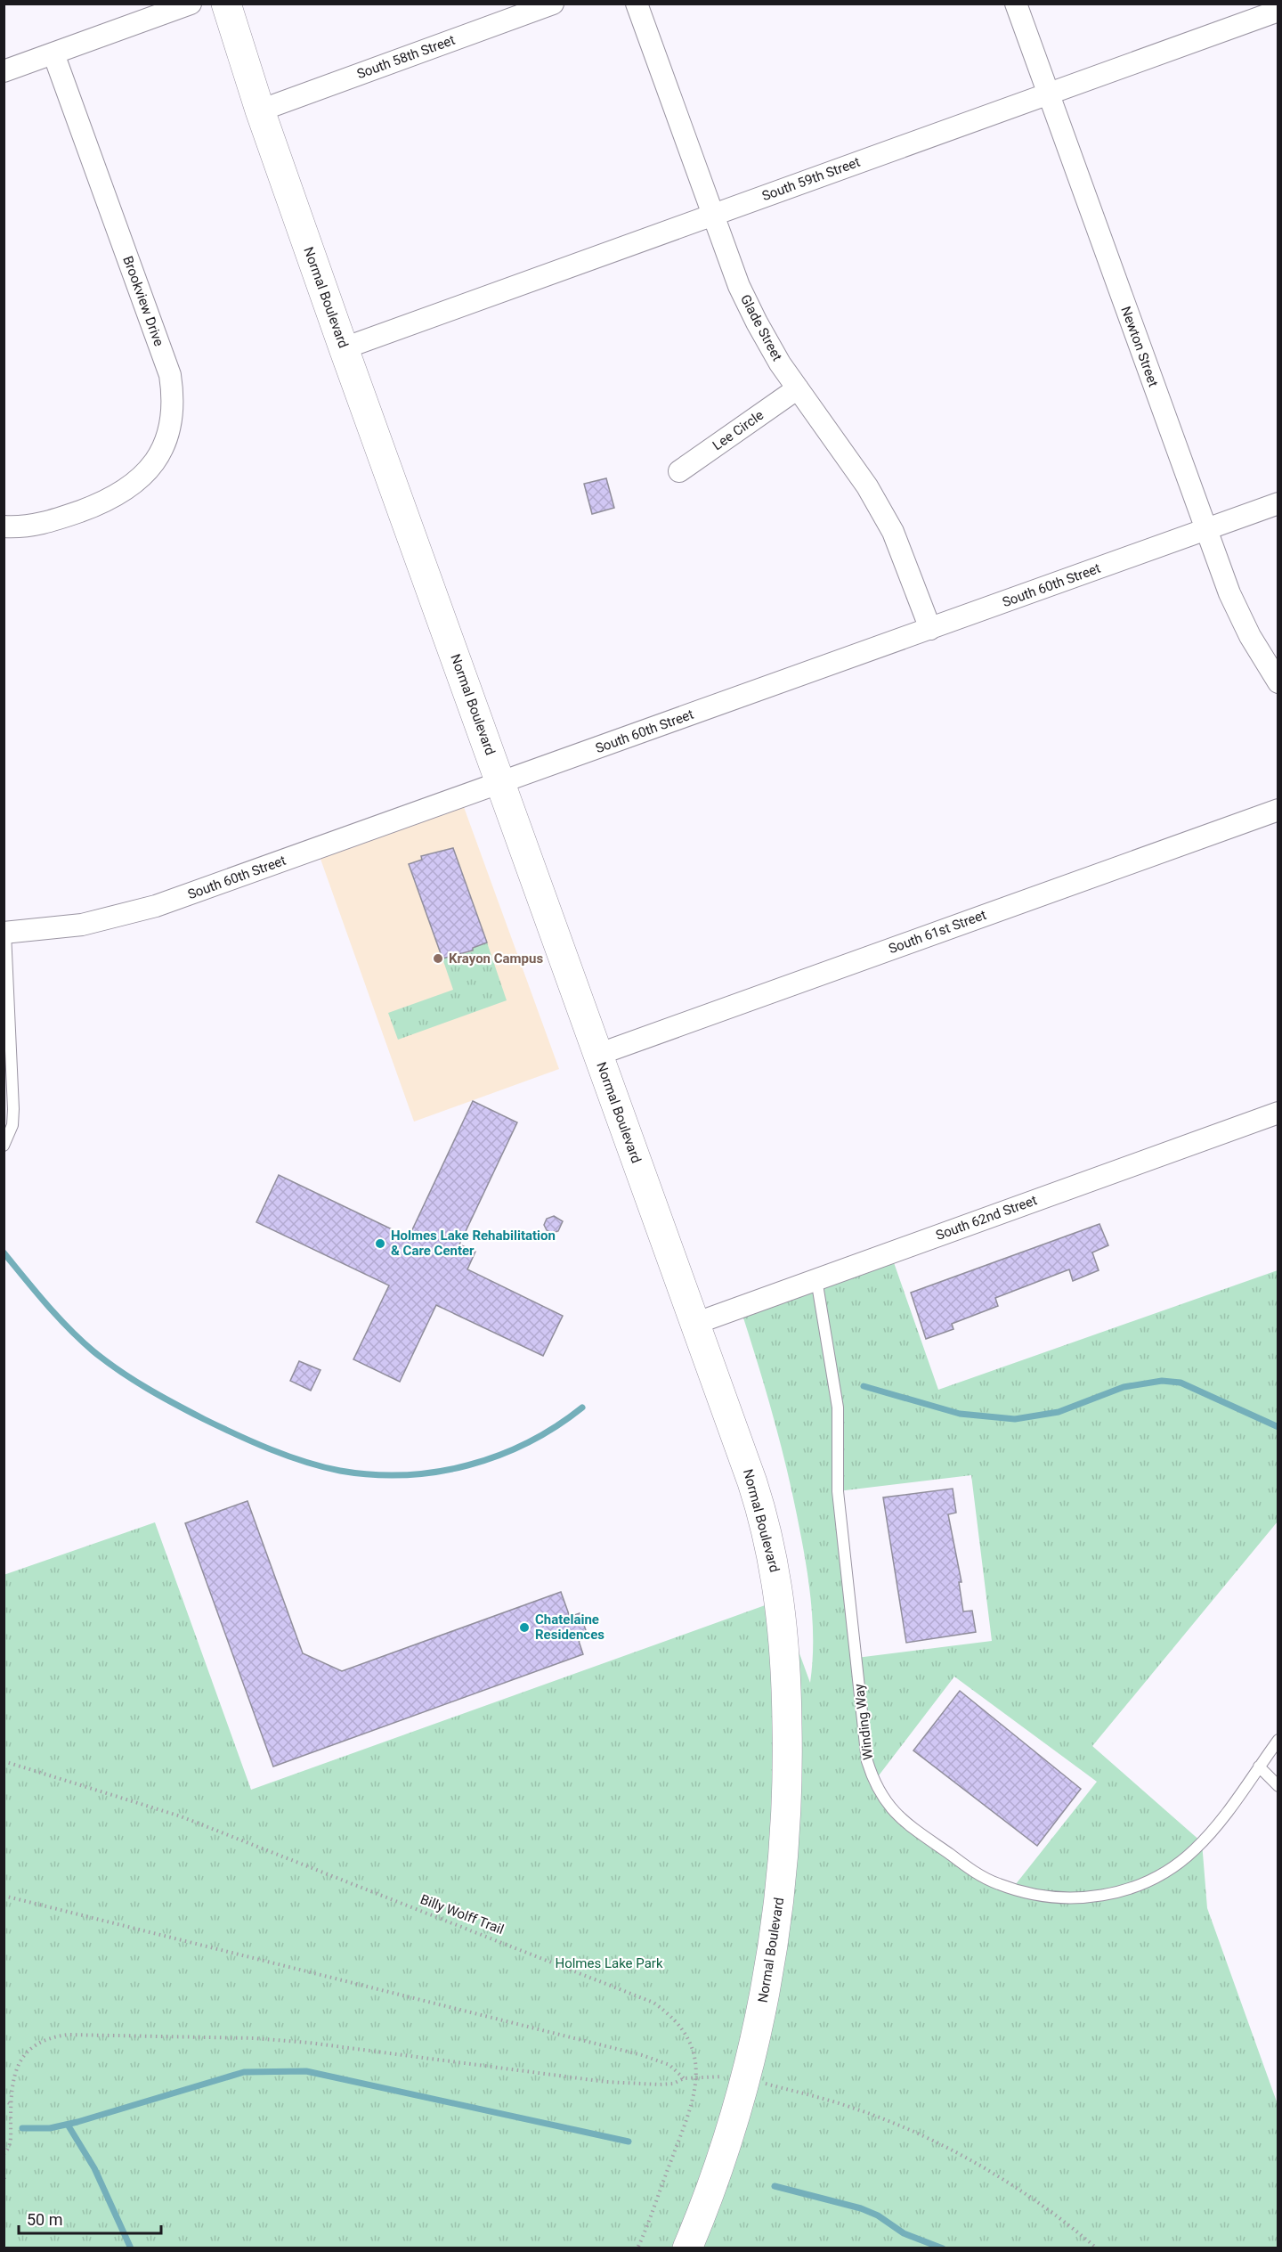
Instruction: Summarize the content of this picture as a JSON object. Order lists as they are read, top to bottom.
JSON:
{
  "streets": {
    "main road": ["Normal Boulevard"],
    "street": [
      "South 58th Street",
      "South 59th Street",
      "Brookview Drive",
      "Glade Street",
      "Newton Street",
      "Lee Circle",
      "South 60th Street",
      "South 61st Street",
      "South 62nd Street"
    ],
    "lane": ["Winding Way"],
    "path": ["Billy Wolff Trail"]
  },
  "crossings": [
    ["South 58th Street", "Normal Boulevard"],
    ["South 59th Street", "Normal Boulevard"],
    ["South 59th Street", "Glade Street"],
    ["South 59th Street", "Newton Street"],
    ["Normal Boulevard", "South 60th Street"],
    ["Normal Boulevard", "South 61st Street"],
    ["Normal Boulevard", "South 62nd Street"],
    ["Glade Street", "Lee Circle"],
    ["Glade Street", "South 60th Street"],
    ["Newton Street", "South 60th Street"],
    ["South 62nd Street", "Winding Way"]
  ],
  "parks": ["Holmes Lake Park"],
  "places": ["Krayon Campus", "Holmes Lake Rehabilitation & Care Center", "Chatelaine Residences"],
  "scale_bar": "50 m"
}
